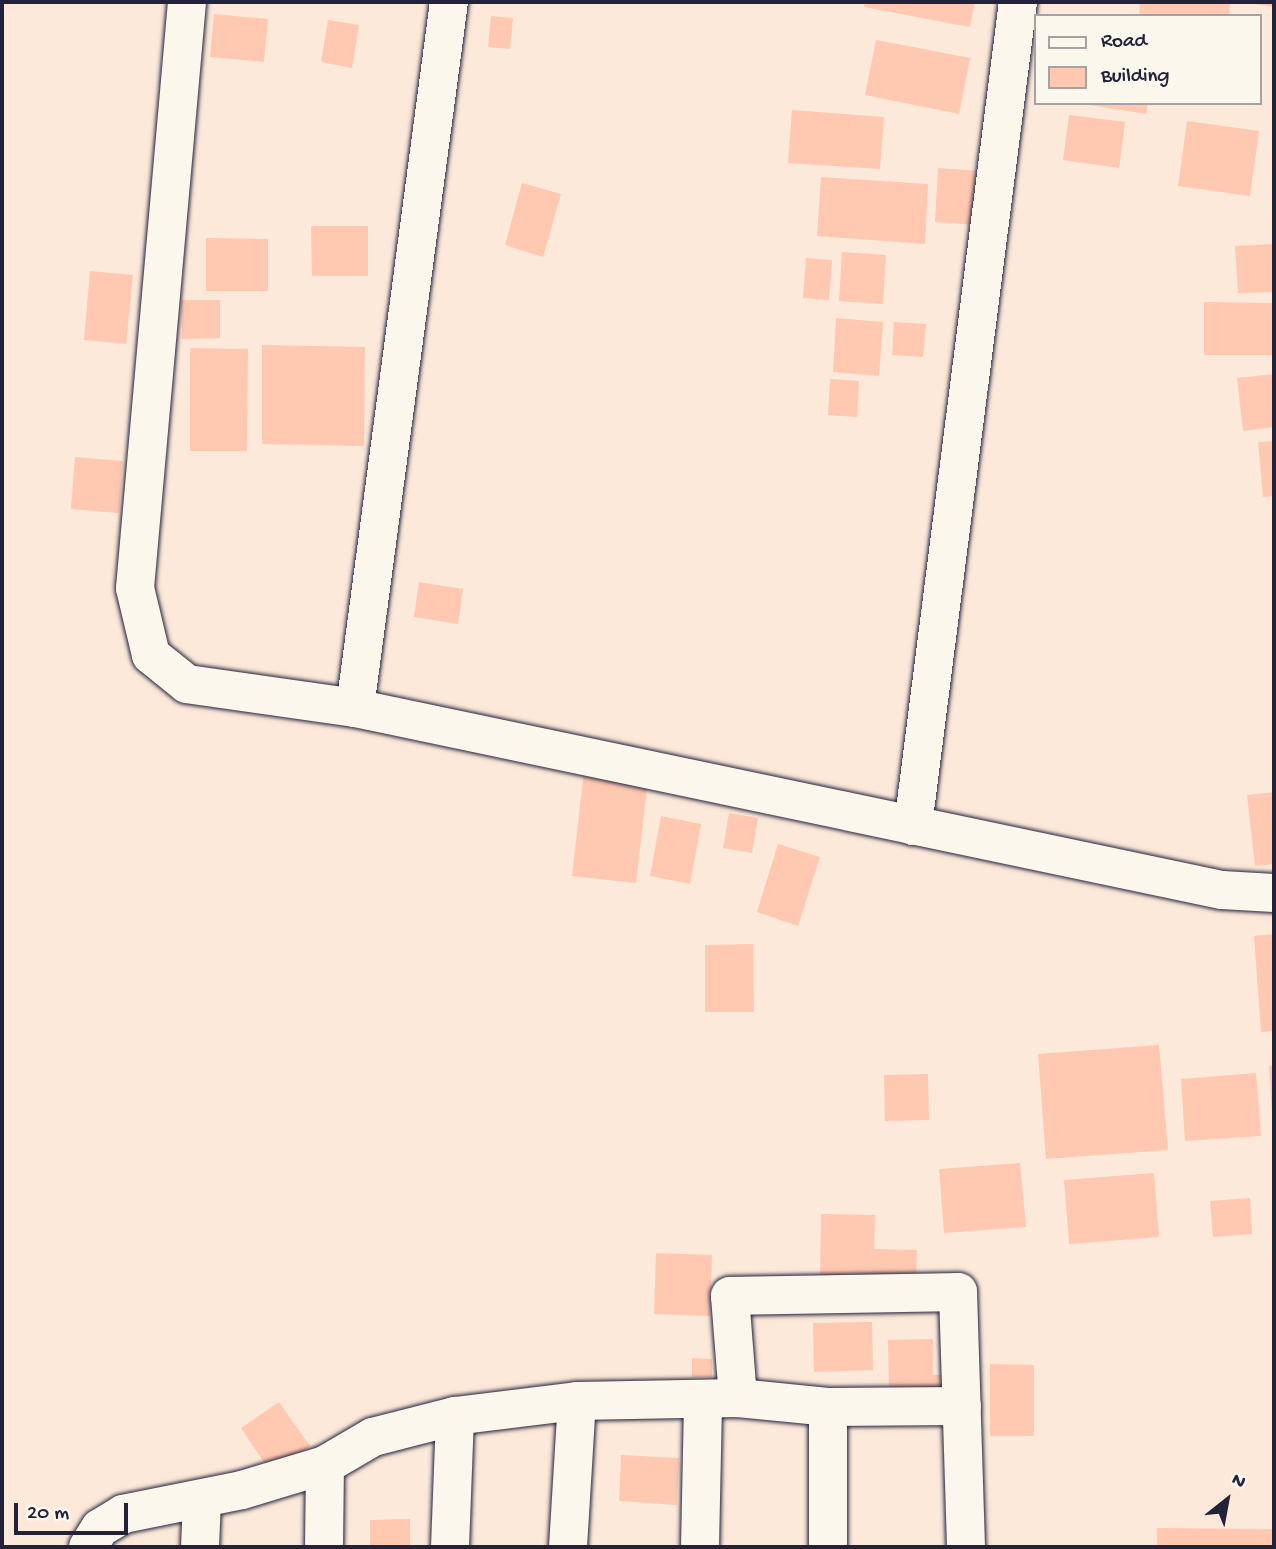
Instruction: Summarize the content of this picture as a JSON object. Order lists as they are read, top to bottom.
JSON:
{
  "legend": ["Road", "Building"],
  "scale_bar": "20 m",
  "north": "top right"
}
